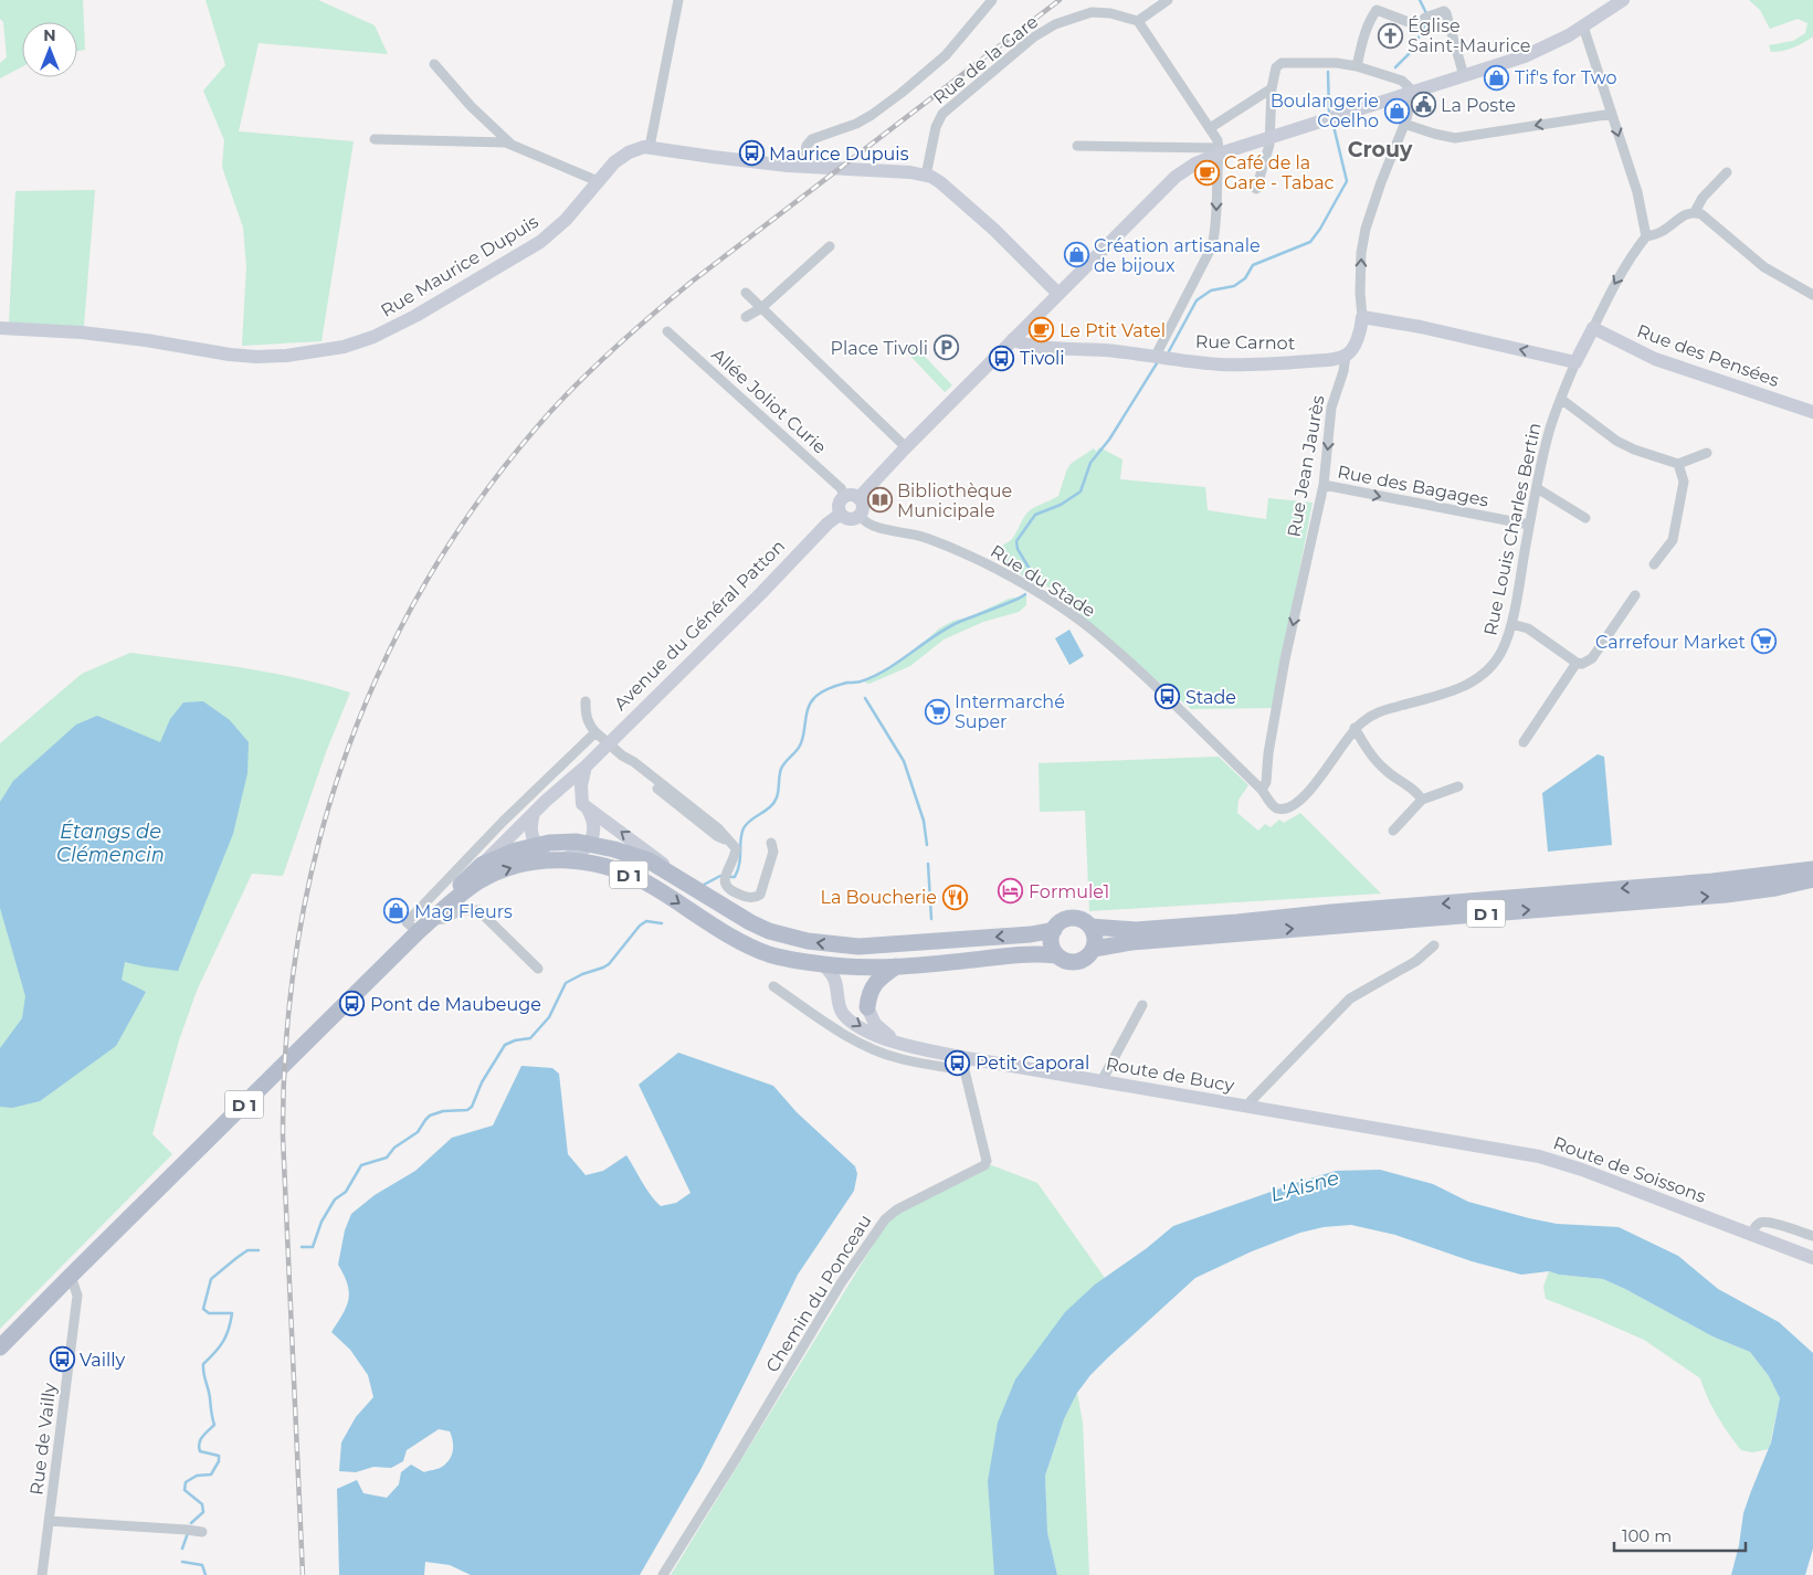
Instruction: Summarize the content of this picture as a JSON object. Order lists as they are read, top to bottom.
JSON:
{
  "streets": {
    "main road": [
      "Rue Maurice Dupuis",
      "Rue Carnot",
      "Rue des Pensées",
      "Rue Jean Jaurès",
      "Avenue du Général Patton",
      "D 1",
      "Route de Bucy",
      "Route de Soissons"
    ],
    "street": [
      "Rue de la Gare",
      "Allée Joliot Curie",
      "Rue des Bagages",
      "Rue Louis Charles Bertin",
      "Rue du Stade",
      "Chemin du Ponceau",
      "Rue de Vailly"
    ]
  },
  "crossings": [
    ["Rue de la Gare", "Rue Maurice Dupuis"],
    ["Rue Carnot", "Rue Jean Jaurès"],
    ["Allée Joliot Curie", "Rue du Stade"],
    ["Allée Joliot Curie", "Avenue du Général Patton"],
    ["Rue Jean Jaurès", "Rue des Bagages"],
    ["Rue Jean Jaurès", "Rue du Stade"],
    ["Rue des Bagages", "Rue Louis Charles Bertin"],
    ["Rue Louis Charles Bertin", "Rue du Stade"],
    ["Rue du Stade", "Avenue du Général Patton"],
    ["Avenue du Général Patton", "D 1"],
    ["D 1", "Route de Bucy"],
    ["D 1", "Rue de Vailly"],
    ["Route de Bucy", "Route de Soissons"],
    ["Route de Bucy", "Chemin du Ponceau"]
  ],
  "one_way": ["Rue des Bagages"],
  "districts": ["Crouy"],
  "water": ["Étangs de Clémencin", "L'Aisne"],
  "places": {
    "church": ["Église Saint-Maurice"],
    "shop": [
      "Tif's for Two",
      "Boulangerie Coelho",
      "Création artisanale de bijoux",
      "Mag Fleurs"
    ],
    "public building": ["La Poste"],
    "bus stop": [
      "Maurice Dupuis",
      "Tivoli",
      "Stade",
      "Pont de Maubeuge",
      "Petit Caporal",
      "Vailly"
    ],
    "cafe": ["Café de la Gare - Tabac", "Le Ptit Vatel"],
    "parking": ["Place Tivoli"],
    "library": ["Bibliothèque Municipale"],
    "supermarket": ["Carrefour Market", "Intermarché Super"],
    "hotel": ["Formule1"],
    "restaurant": ["La Boucherie"]
  },
  "scale_bar": "100 m",
  "north": "top"
}
